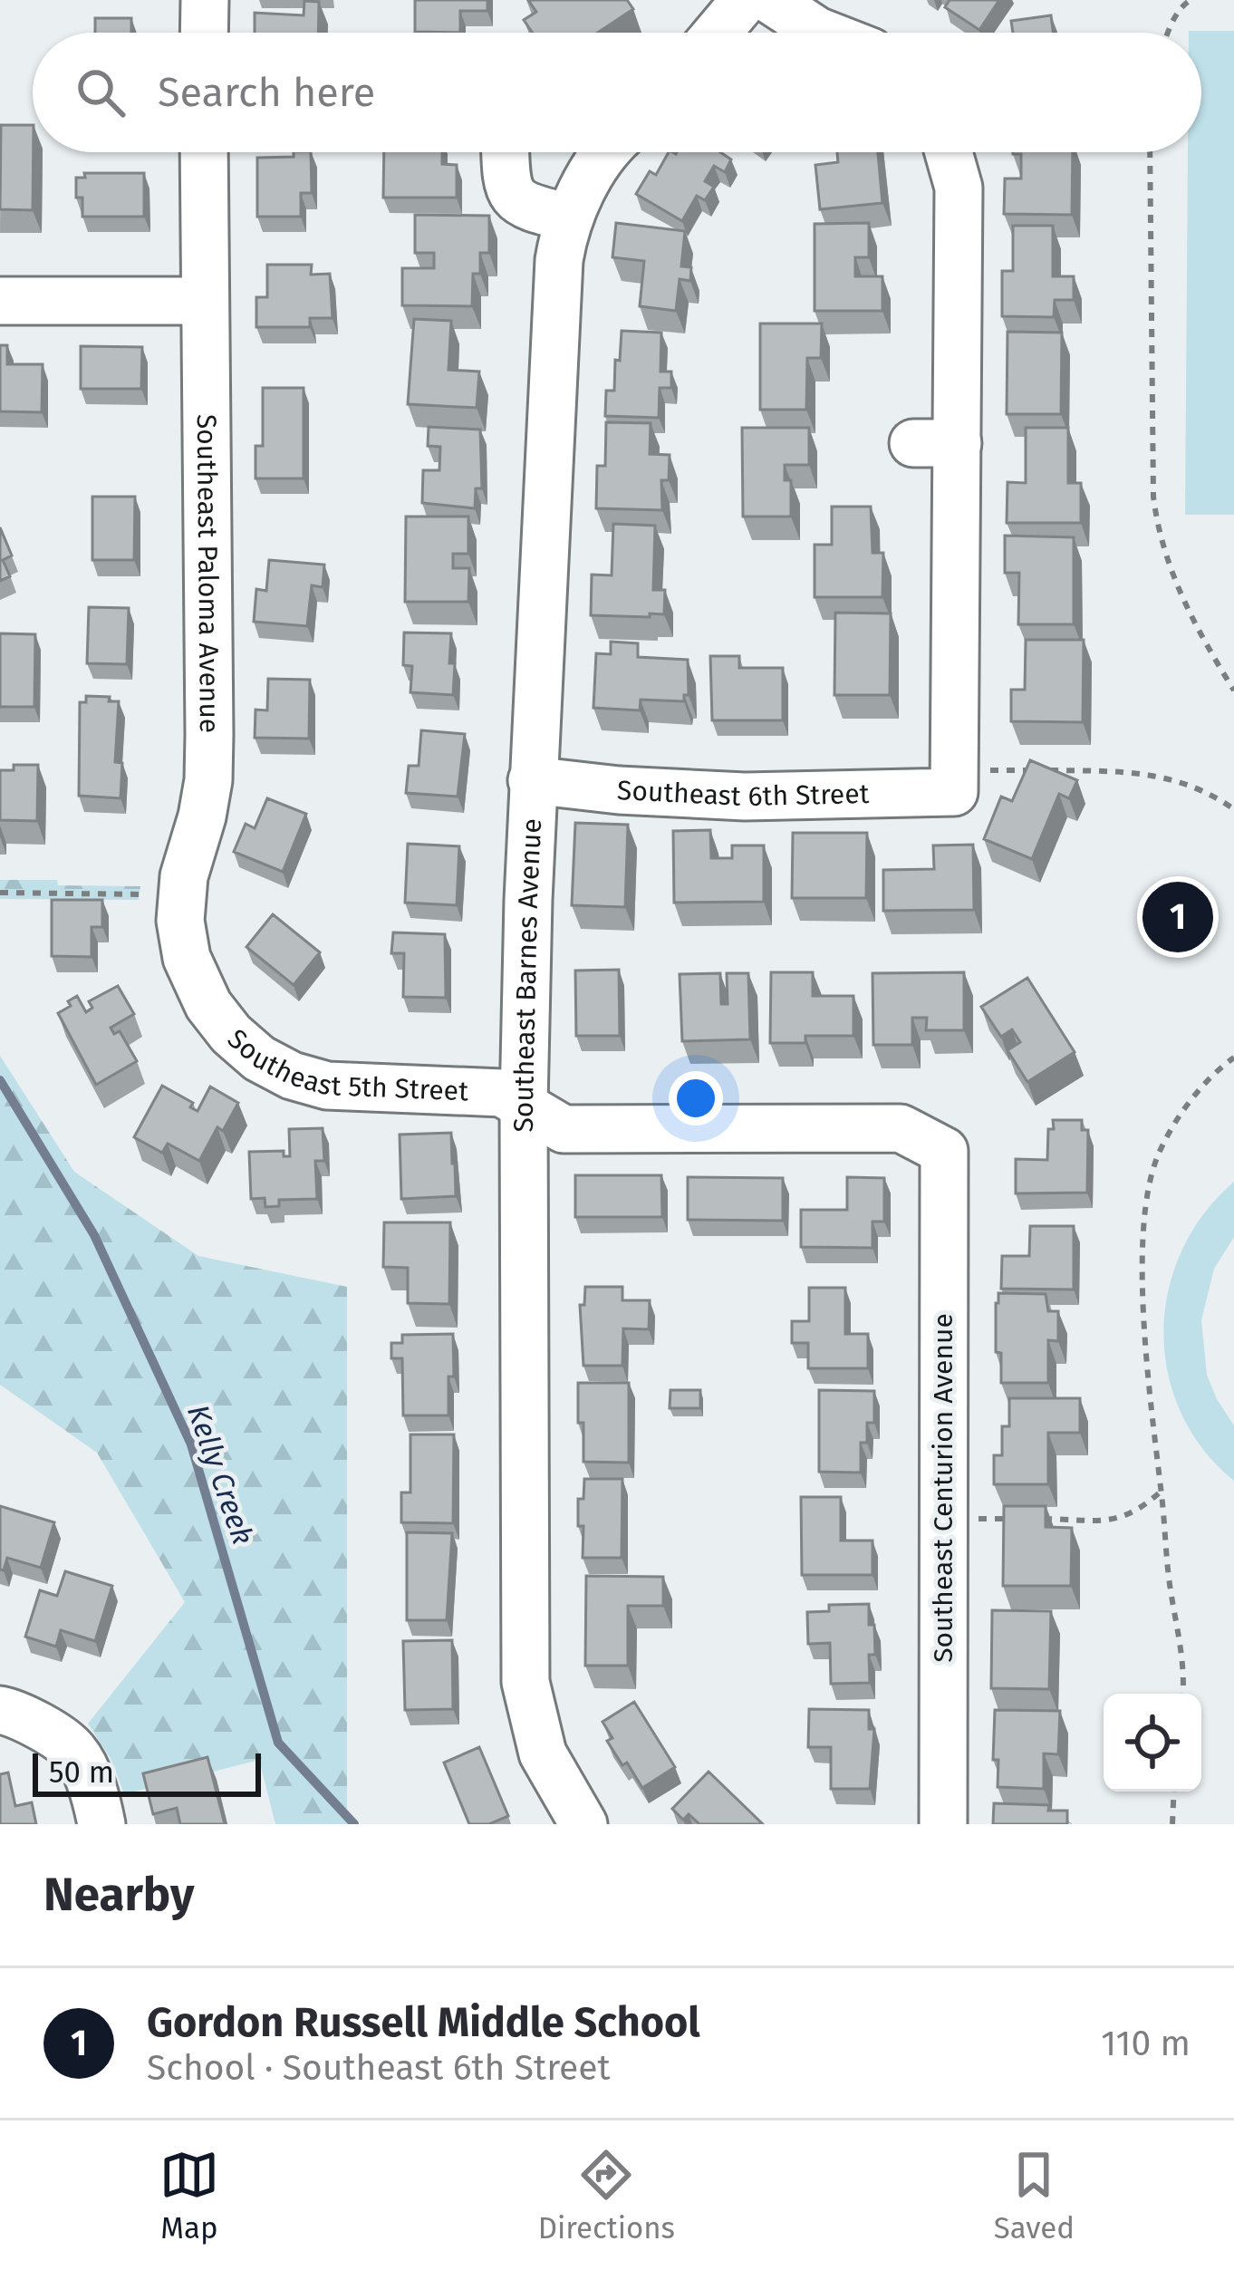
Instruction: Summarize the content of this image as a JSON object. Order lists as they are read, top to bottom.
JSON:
{
  "streets": {
    "street": [
      "Southeast Paloma Avenue",
      "Southeast 6th Street",
      "Southeast Barnes Avenue",
      "Southeast 5th Street",
      "Southeast Centurion Avenue"
    ]
  },
  "crossings": [
    ["Southeast Paloma Avenue", "Southeast 5th Street"],
    ["Southeast 6th Street", "Southeast Barnes Avenue"],
    ["Southeast Barnes Avenue", "Southeast 5th Street"],
    ["Southeast 5th Street", "Southeast Centurion Avenue"]
  ],
  "water": ["Kelly Creek"],
  "scale_bar": "50 m",
  "page": {
    "search": "Search here",
    "pins": "1",
    "scale": "50 m",
    "heading": "Nearby",
    "list": [
      {
        "mark": "1",
        "name": "Gordon Russell Middle School",
        "note": "School · Southeast 6th Street",
        "value": "110 m"
      }
    ],
    "nav": ["Map", "Directions", "Saved"]
  }
}
